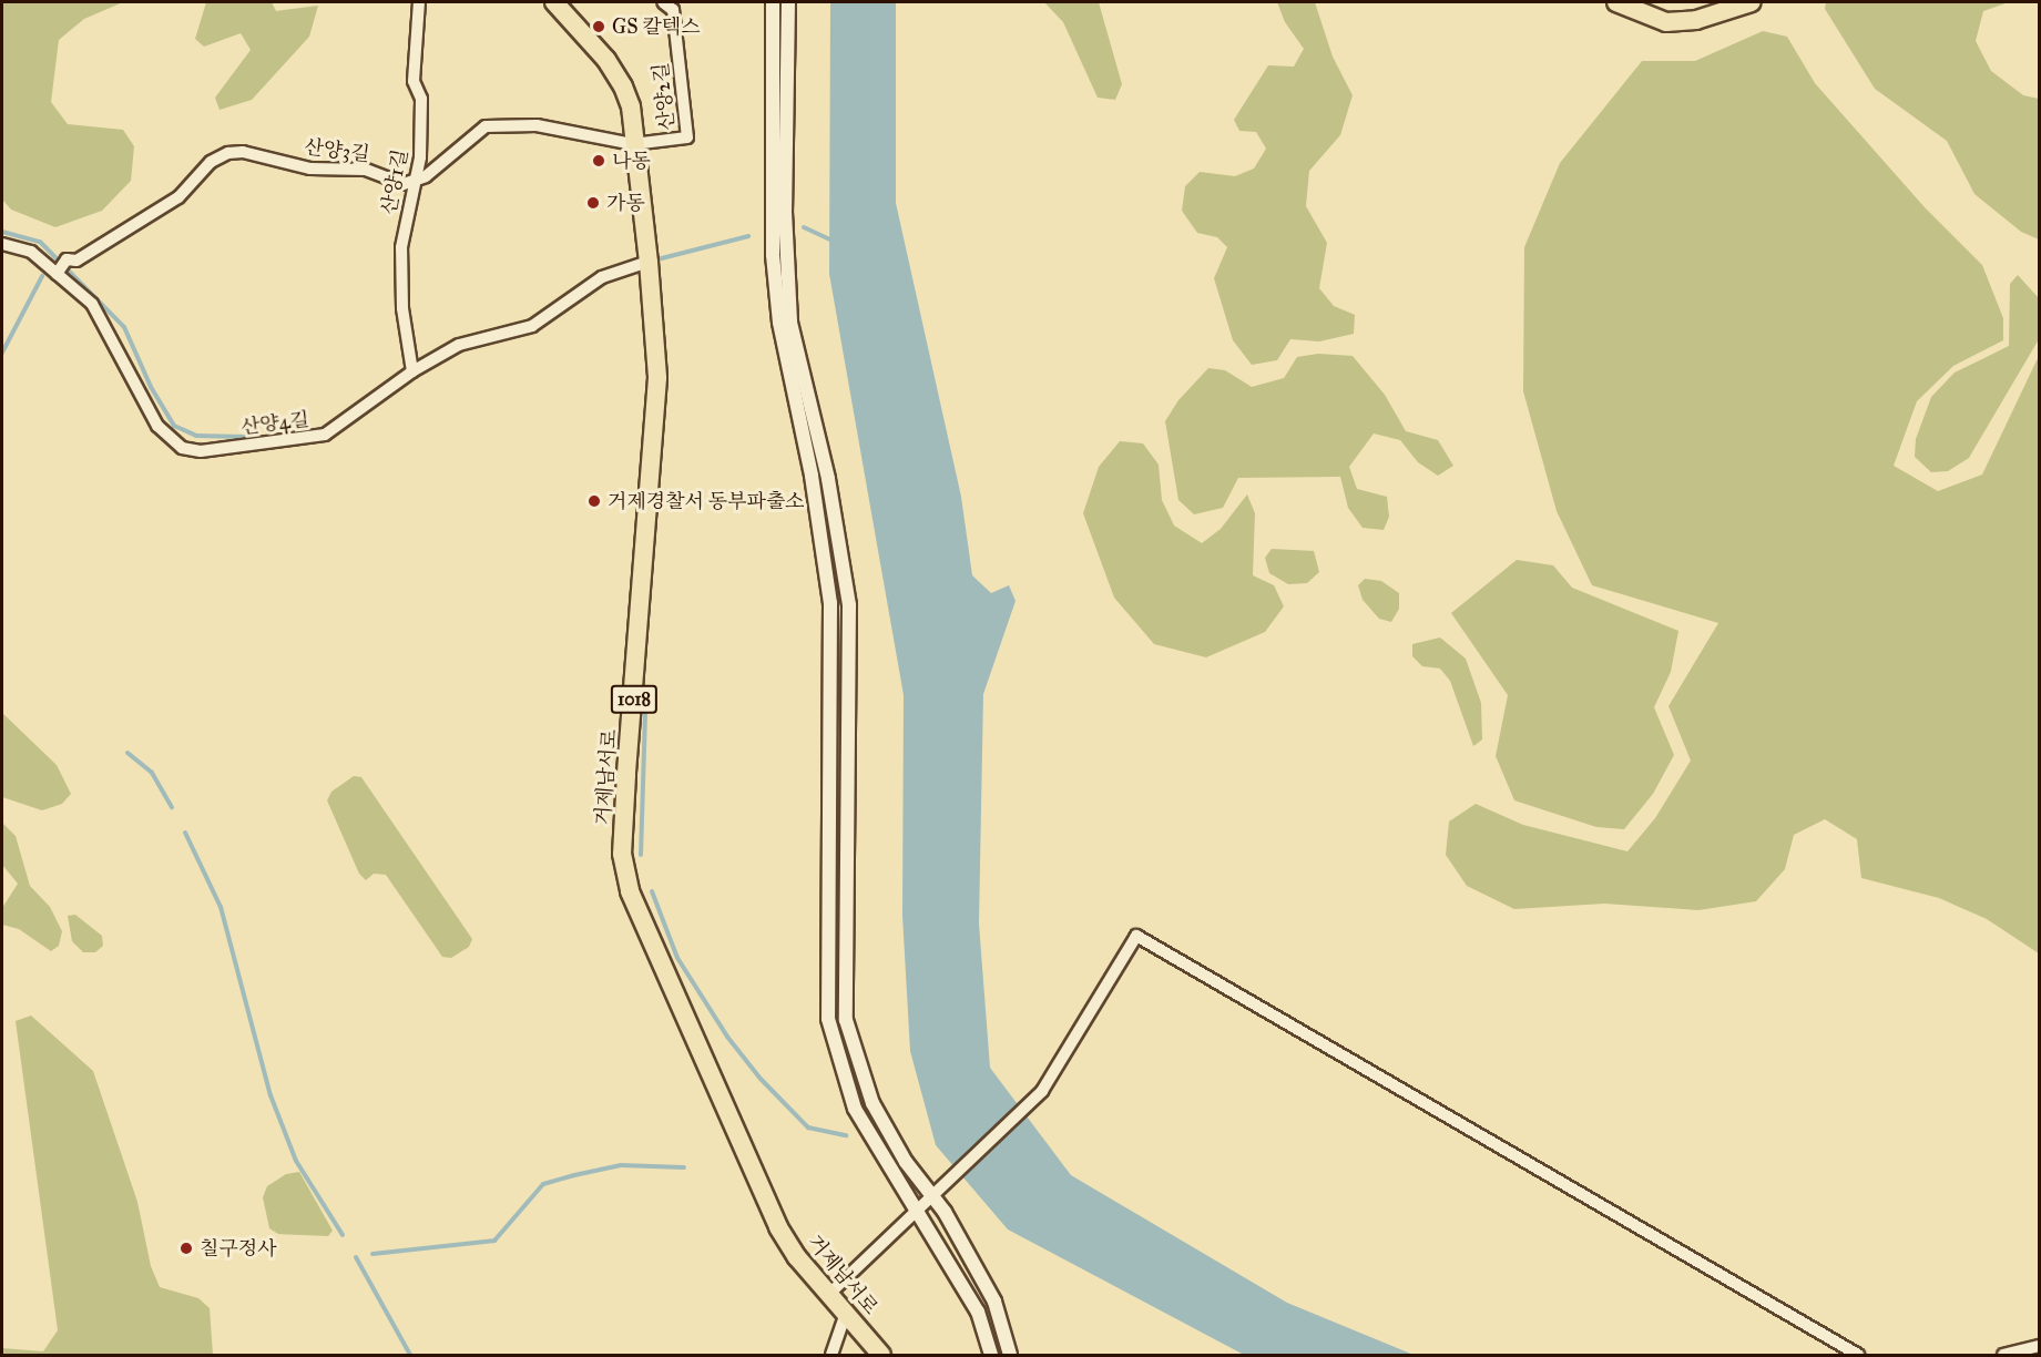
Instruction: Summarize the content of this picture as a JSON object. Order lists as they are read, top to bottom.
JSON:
{
  "streets": {
    "main road": ["1018", "거제남서로"],
    "street": [
      "산양2길",
      "산양3길",
      "산양1길",
      "산양4길"
    ]
  },
  "crossings": [
    ["산양2길", "거제남서로"],
    ["산양3길", "산양1길"],
    ["산양3길", "산양4길"],
    ["산양1길", "산양4길"],
    ["산양4길", "거제남서로"]
  ],
  "places": [
    "GS 칼텍스",
    "나동",
    "가동",
    "거제경찰서 동부파출소",
    "칠구정사"
  ]
}
